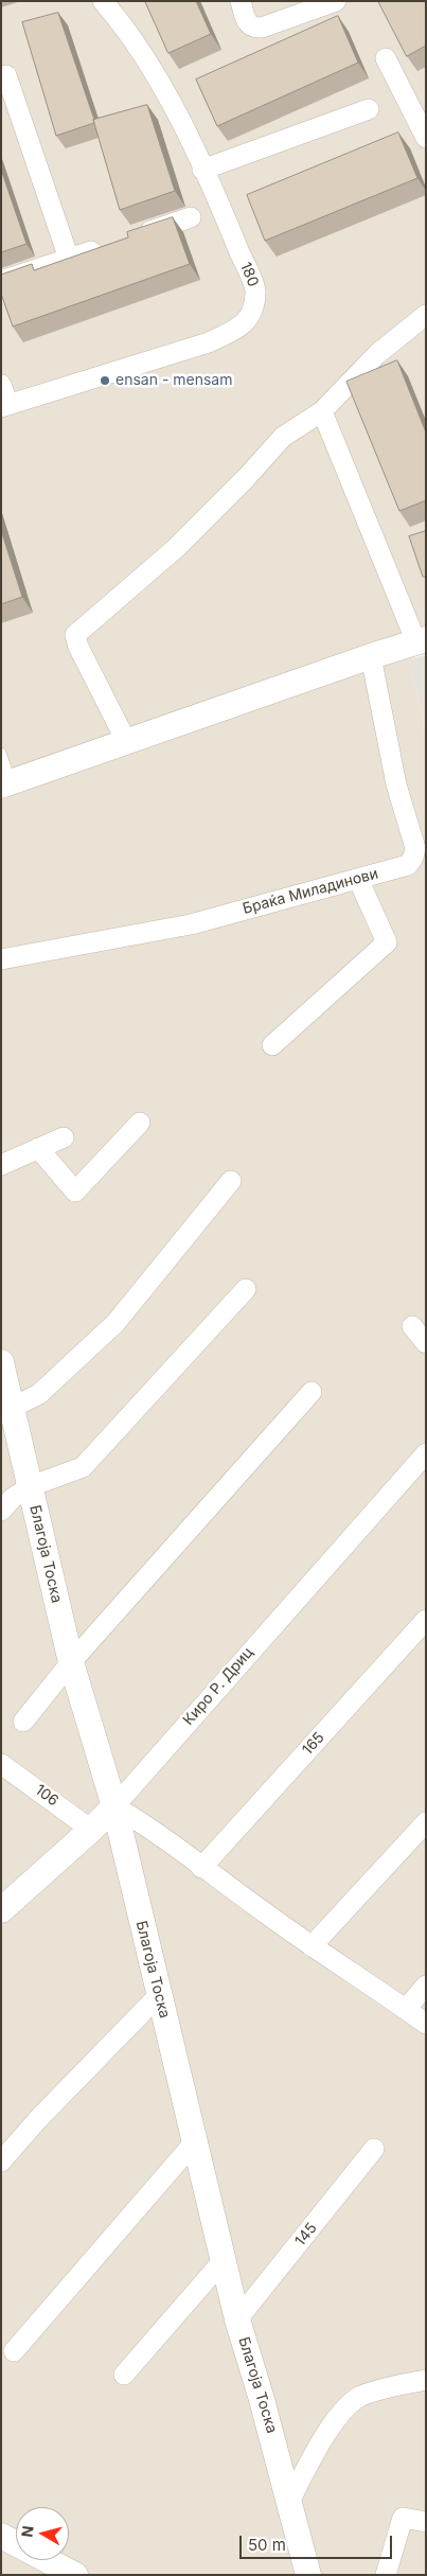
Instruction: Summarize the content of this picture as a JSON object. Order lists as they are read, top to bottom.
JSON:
{
  "streets": {
    "street": [
      "180",
      "Браќа Миладинови",
      "Благоја Тоска",
      "Киро Р. Дриц",
      "165",
      "106",
      "145"
    ]
  },
  "crossings": [
    ["Благоја Тоска", "Киро Р. Дриц"],
    ["Благоја Тоска", "145"],
    ["Киро Р. Дриц", "106"]
  ],
  "places": ["ensan - mensam"],
  "scale_bar": "50 m",
  "north": "left"
}
